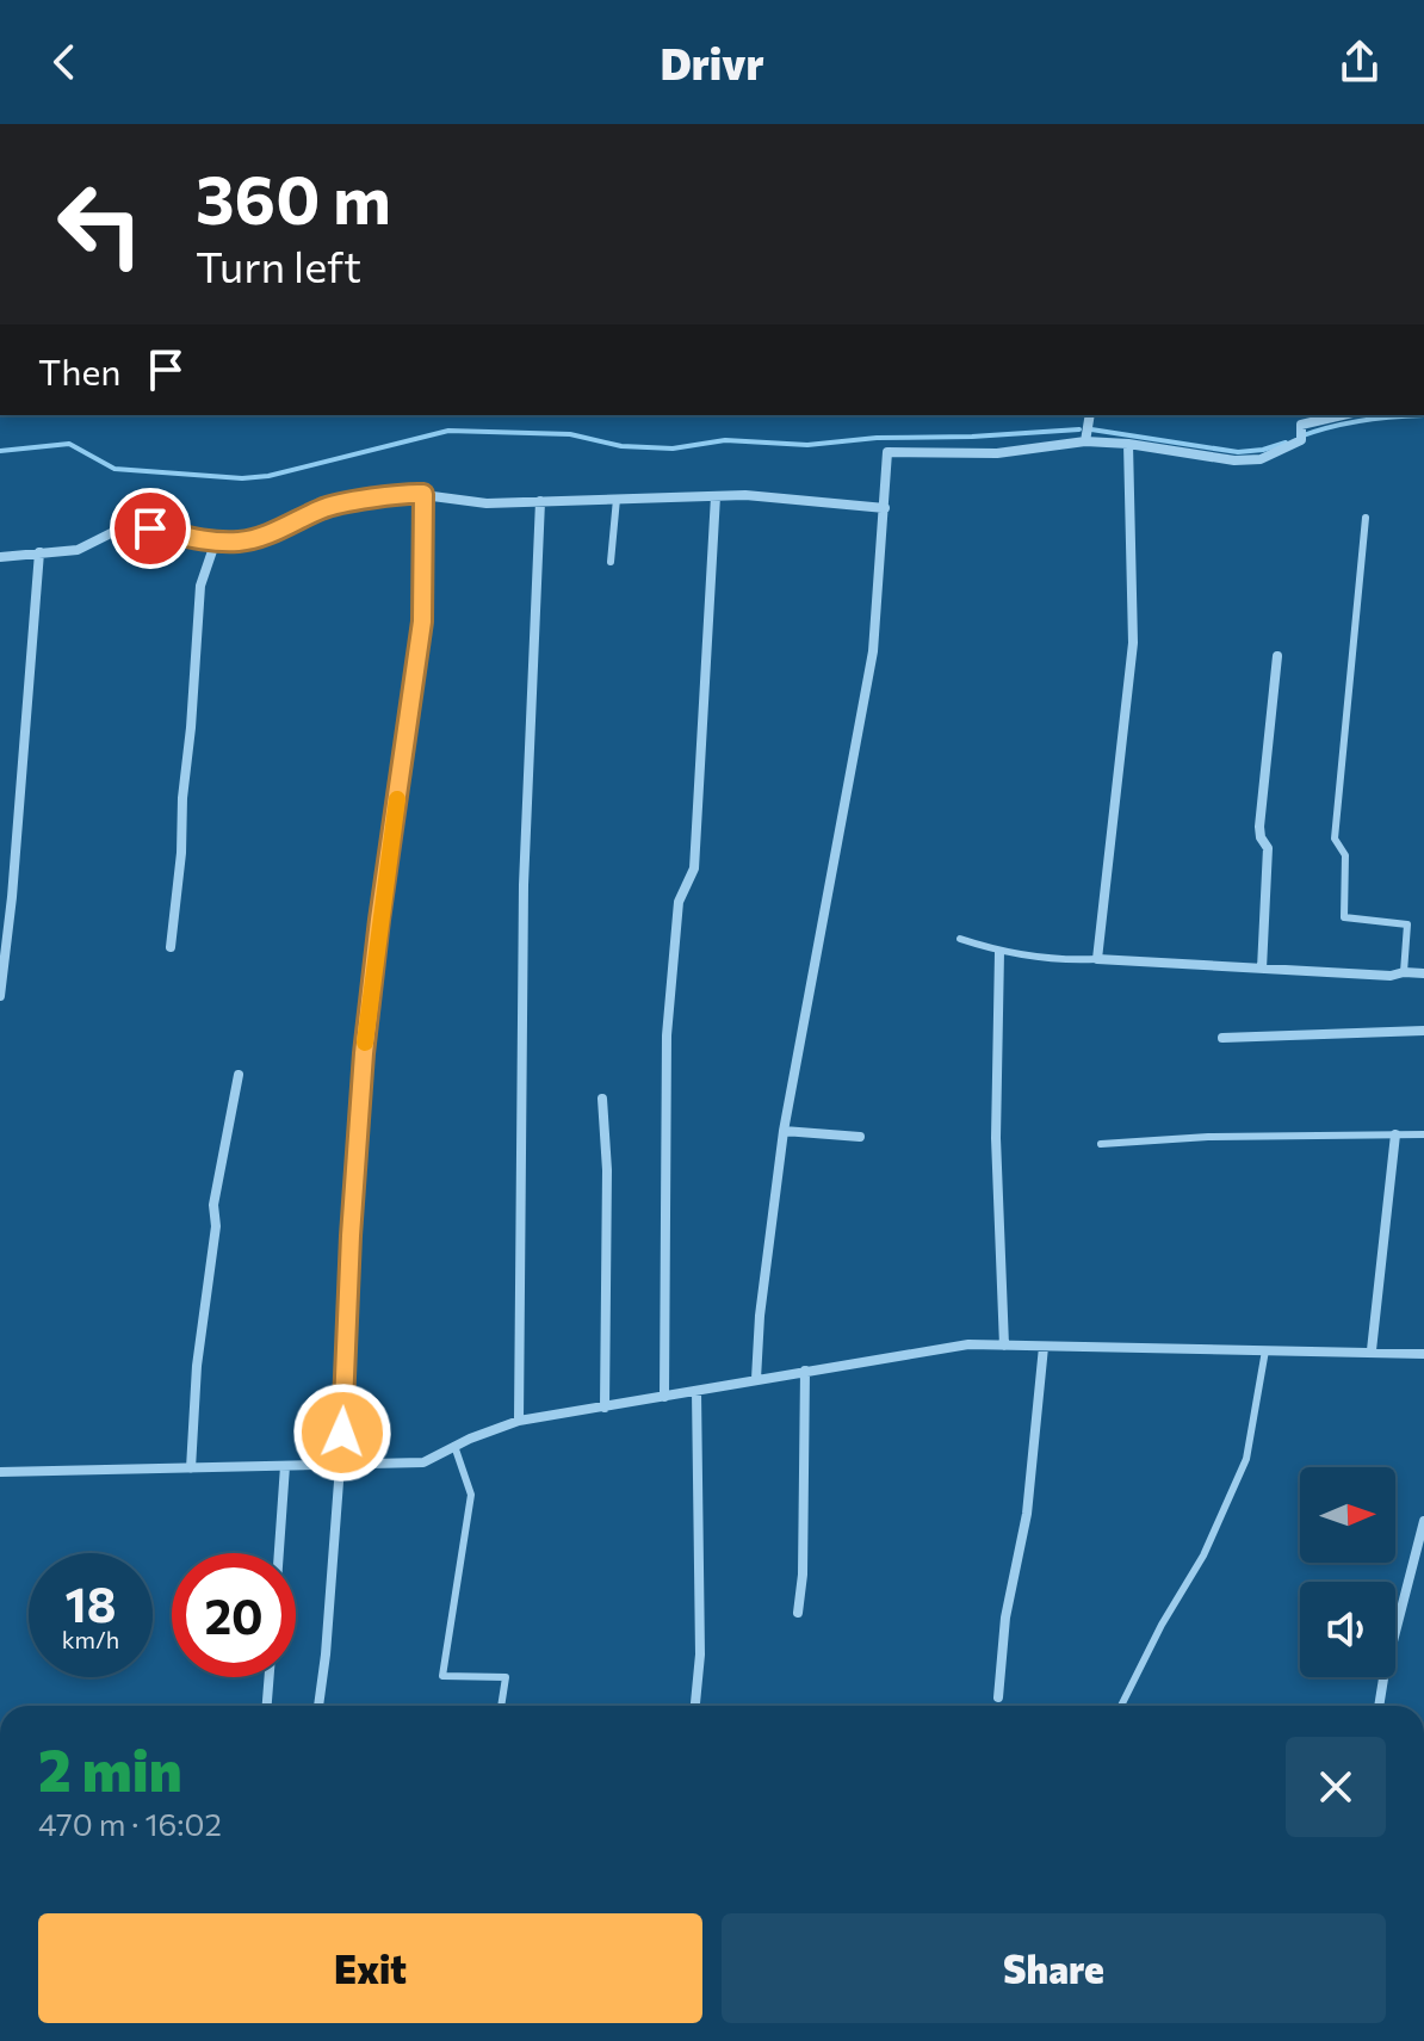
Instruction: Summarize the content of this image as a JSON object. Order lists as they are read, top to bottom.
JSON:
{
  "north": "right",
  "page": {
    "header": "Drivr",
    "turn": ["360 m", "Turn left"],
    "then": "Then",
    "speed": "18 km/h",
    "limit": "20",
    "heading": ["2 min", "470 m · 16:02"],
    "buttons": ["Exit", "Share"]
  }
}
